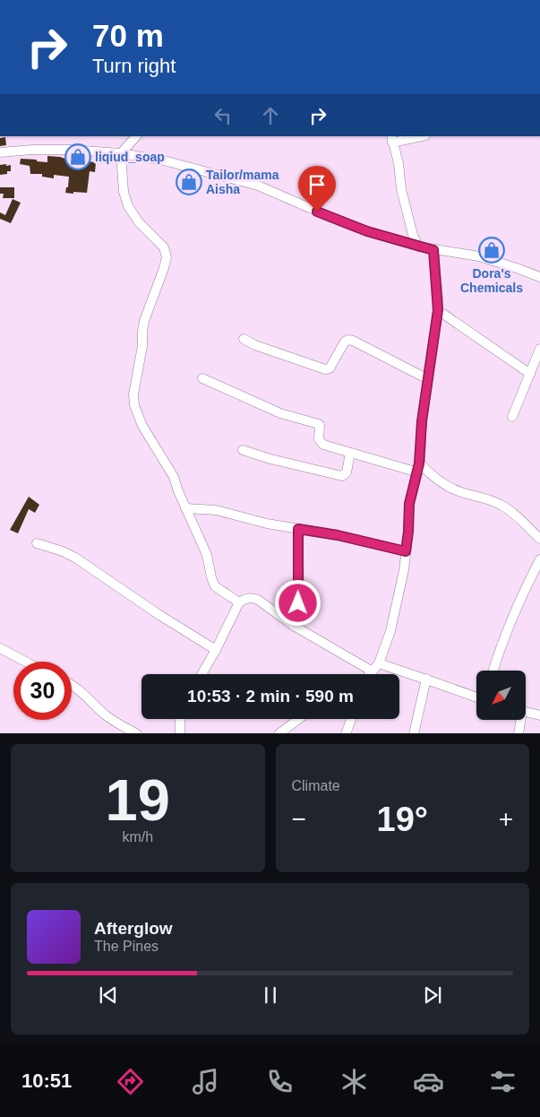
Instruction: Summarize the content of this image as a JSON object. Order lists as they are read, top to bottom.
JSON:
{
  "places": {
    "shop": ["liqiud_soap", "Tailor/mama Aisha", "Dora's Chemicals"]
  },
  "north": "bottom left",
  "page": {
    "turn": ["70 m", "Turn right"],
    "limit": "30",
    "trip": "10:53 · 2 min · 590 m",
    "tile": [
      ["19", "km/h"],
      "Climate"
    ],
    "heat": ["−", "19°", "+"],
    "song": ["Afterglow", "The Pines"],
    "tabs": "10:51"
  }
}
